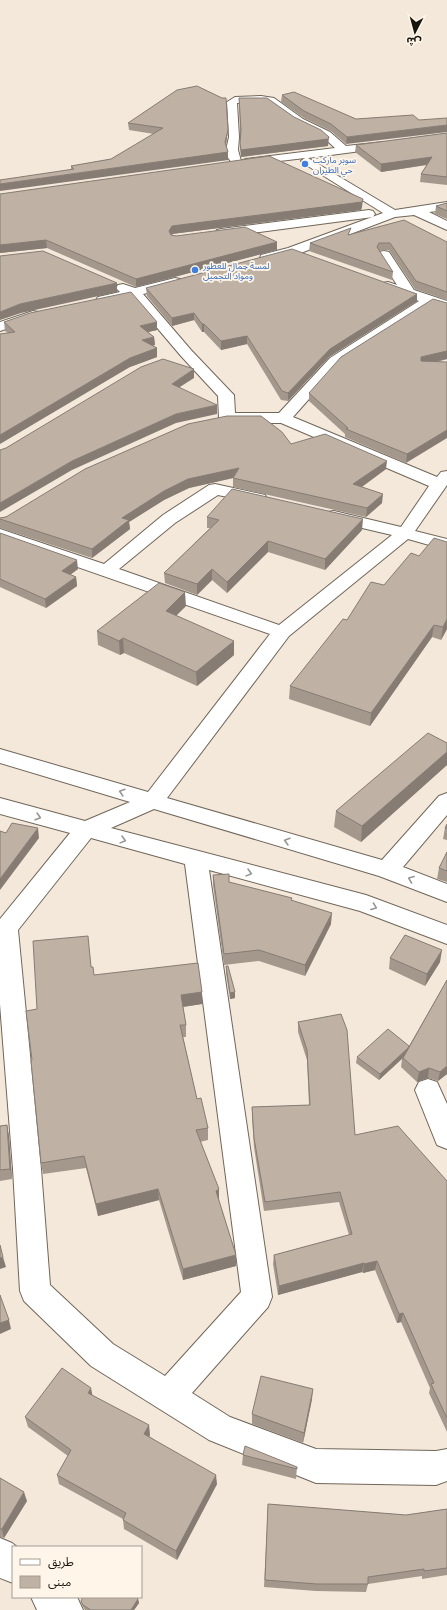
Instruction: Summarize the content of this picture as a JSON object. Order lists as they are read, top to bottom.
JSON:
{
  "places": ["سوبر ماركت حي الطيران", "لمسة جمال للعطور ومواد التجميل"],
  "legend": ["طريق", "مبنى"],
  "north": "bottom"
}
